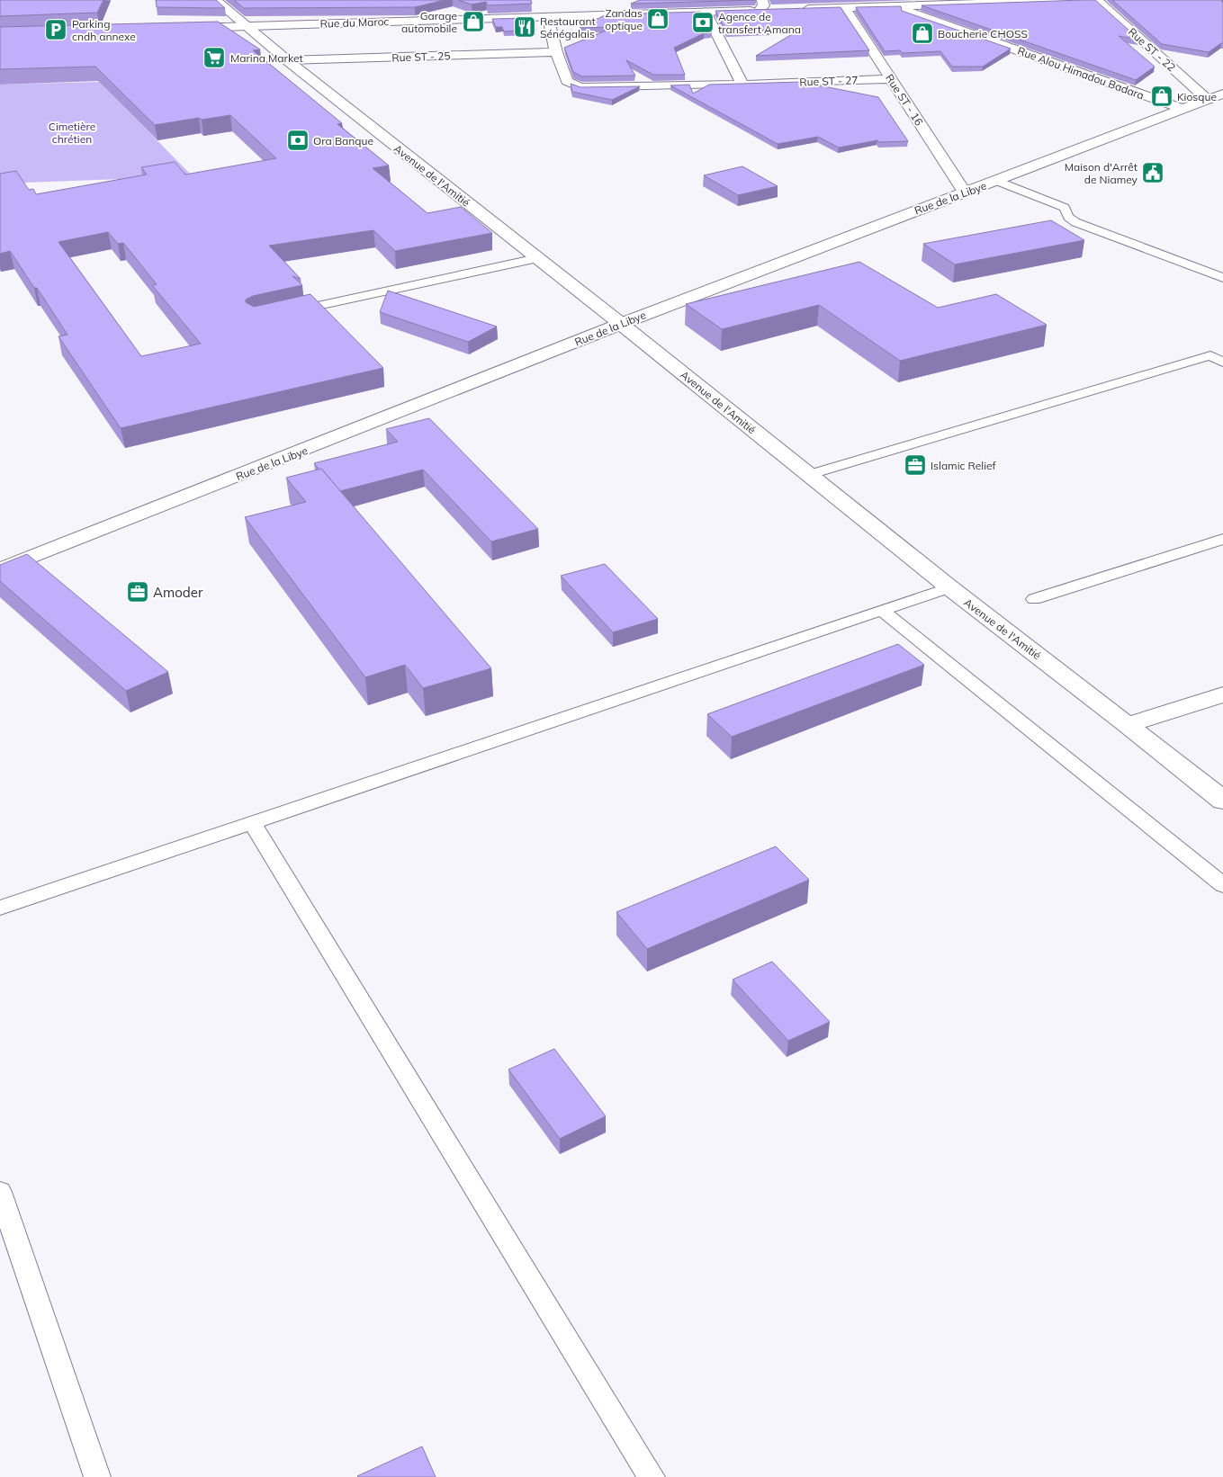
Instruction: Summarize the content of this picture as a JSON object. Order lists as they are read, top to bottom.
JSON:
{
  "streets": {
    "street": [
      "Rue du Maroc",
      "Rue ST - 22",
      "Rue ST - 25",
      "Rue Alou Himadou Badara",
      "Rue ST - 27",
      "Rue ST - 16",
      "Avenue de l'Amitié",
      "Rue de la Libye"
    ]
  },
  "crossings": [
    ["Rue du Maroc", "Rue ST - 27"],
    ["Rue du Maroc", "Avenue de l'Amitié"],
    ["Rue ST - 22", "Rue de la Libye"],
    ["Rue ST - 25", "Rue ST - 27"],
    ["Rue ST - 25", "Avenue de l'Amitié"],
    ["Rue Alou Himadou Badara", "Rue de la Libye"],
    ["Rue ST - 27", "Rue ST - 16"],
    ["Rue ST - 16", "Rue de la Libye"],
    ["Avenue de l'Amitié", "Rue de la Libye"]
  ],
  "parks": ["Cimetière chrétien"],
  "places": {
    "shop": [
      "Zandas optique",
      "Garage automobile",
      "Boucherie CHOSS",
      "Kiosque"
    ],
    "bank": ["Agence de transfert Amana", "Ora Banque"],
    "restaurant": ["Restaurant Sénégalais"],
    "parking": ["Parking cndh annexe"],
    "supermarket": ["Marina Market"],
    "public building": ["Maison d'Arrêt de Niamey"],
    "office": ["Islamic Relief", "Amoder"]
  }
}
